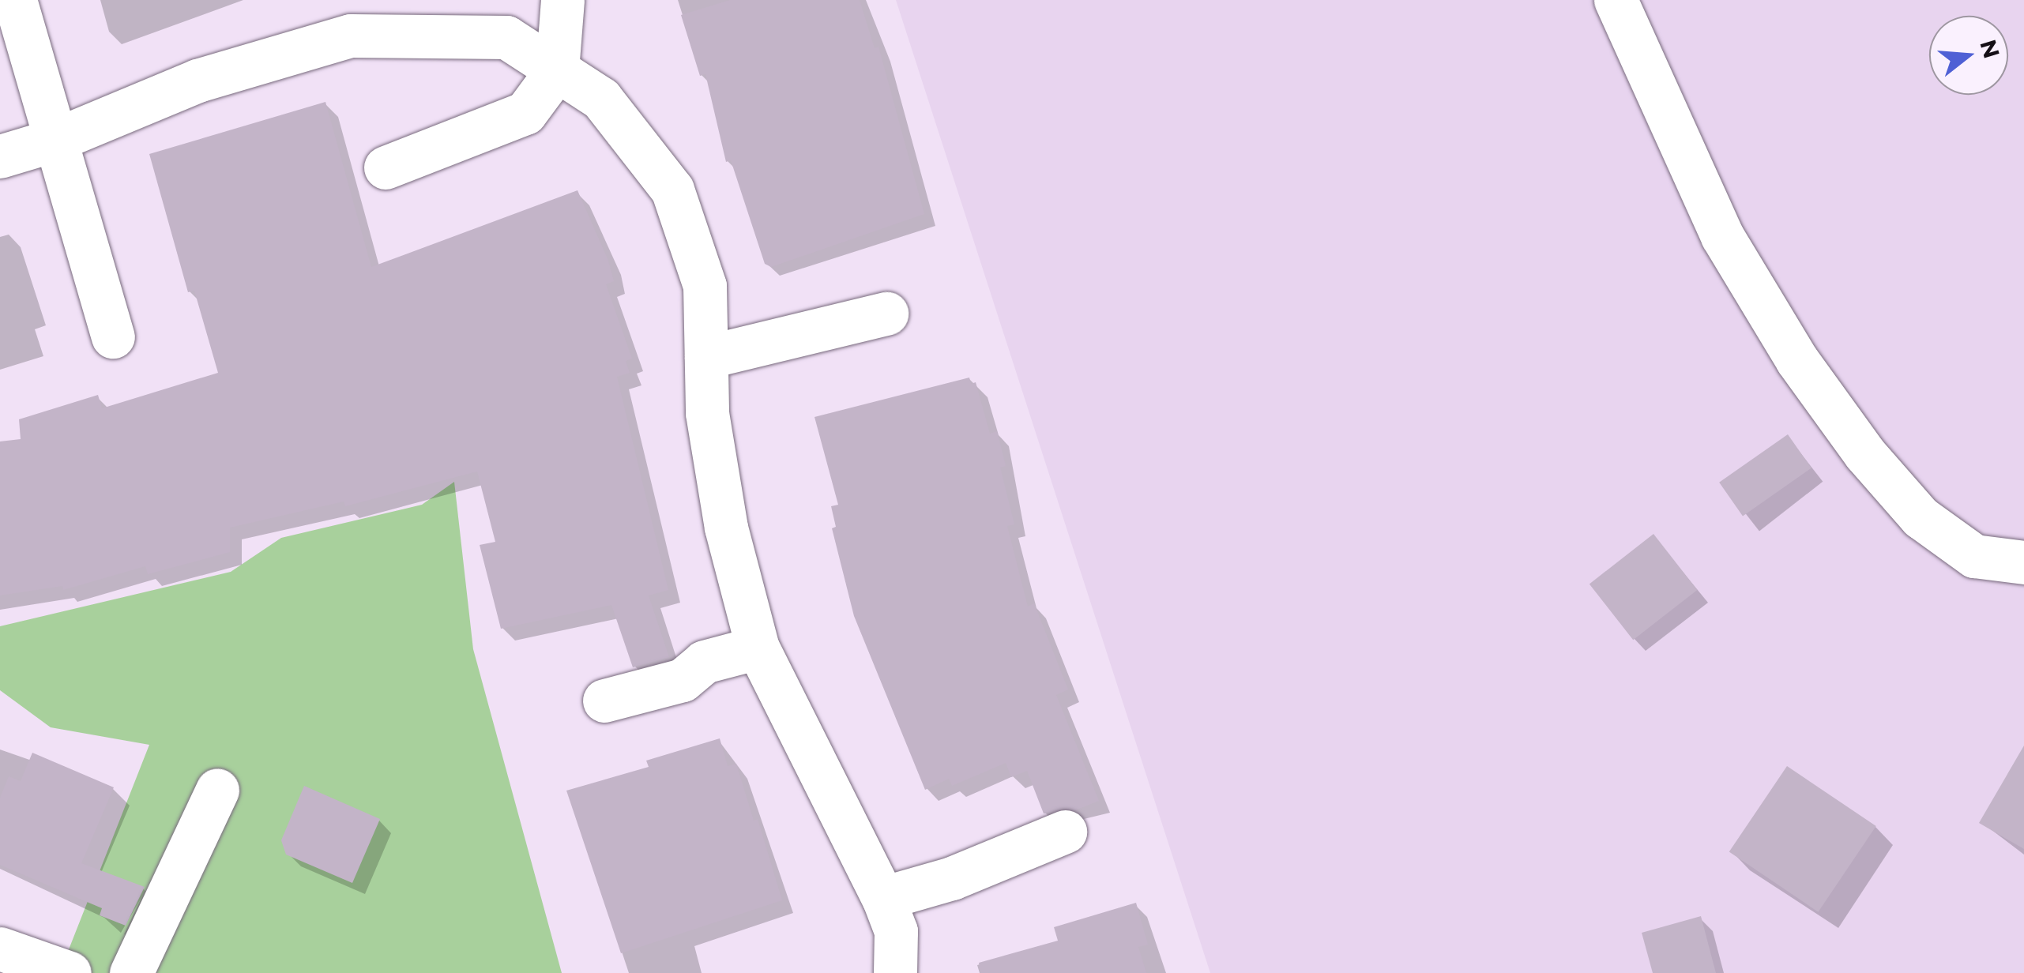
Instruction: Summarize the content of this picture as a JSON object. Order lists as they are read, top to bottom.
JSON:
{
  "north": "right"
}
